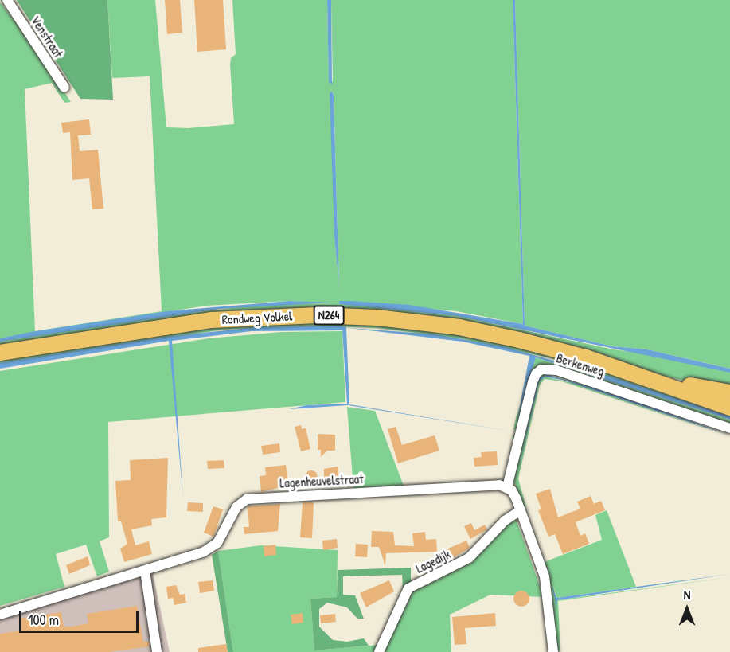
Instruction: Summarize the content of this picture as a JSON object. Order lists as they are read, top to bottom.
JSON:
{
  "streets": {
    "main road": ["N264", "Rondweg Volkel"],
    "street": [
      "Venstraat",
      "Berkenweg",
      "Lagenheuvelstraat",
      "Lagedijk"
    ]
  },
  "crossings": [
    ["Berkenweg", "Lagenheuvelstraat"]
  ],
  "scale_bar": "100 m",
  "north": "top"
}
